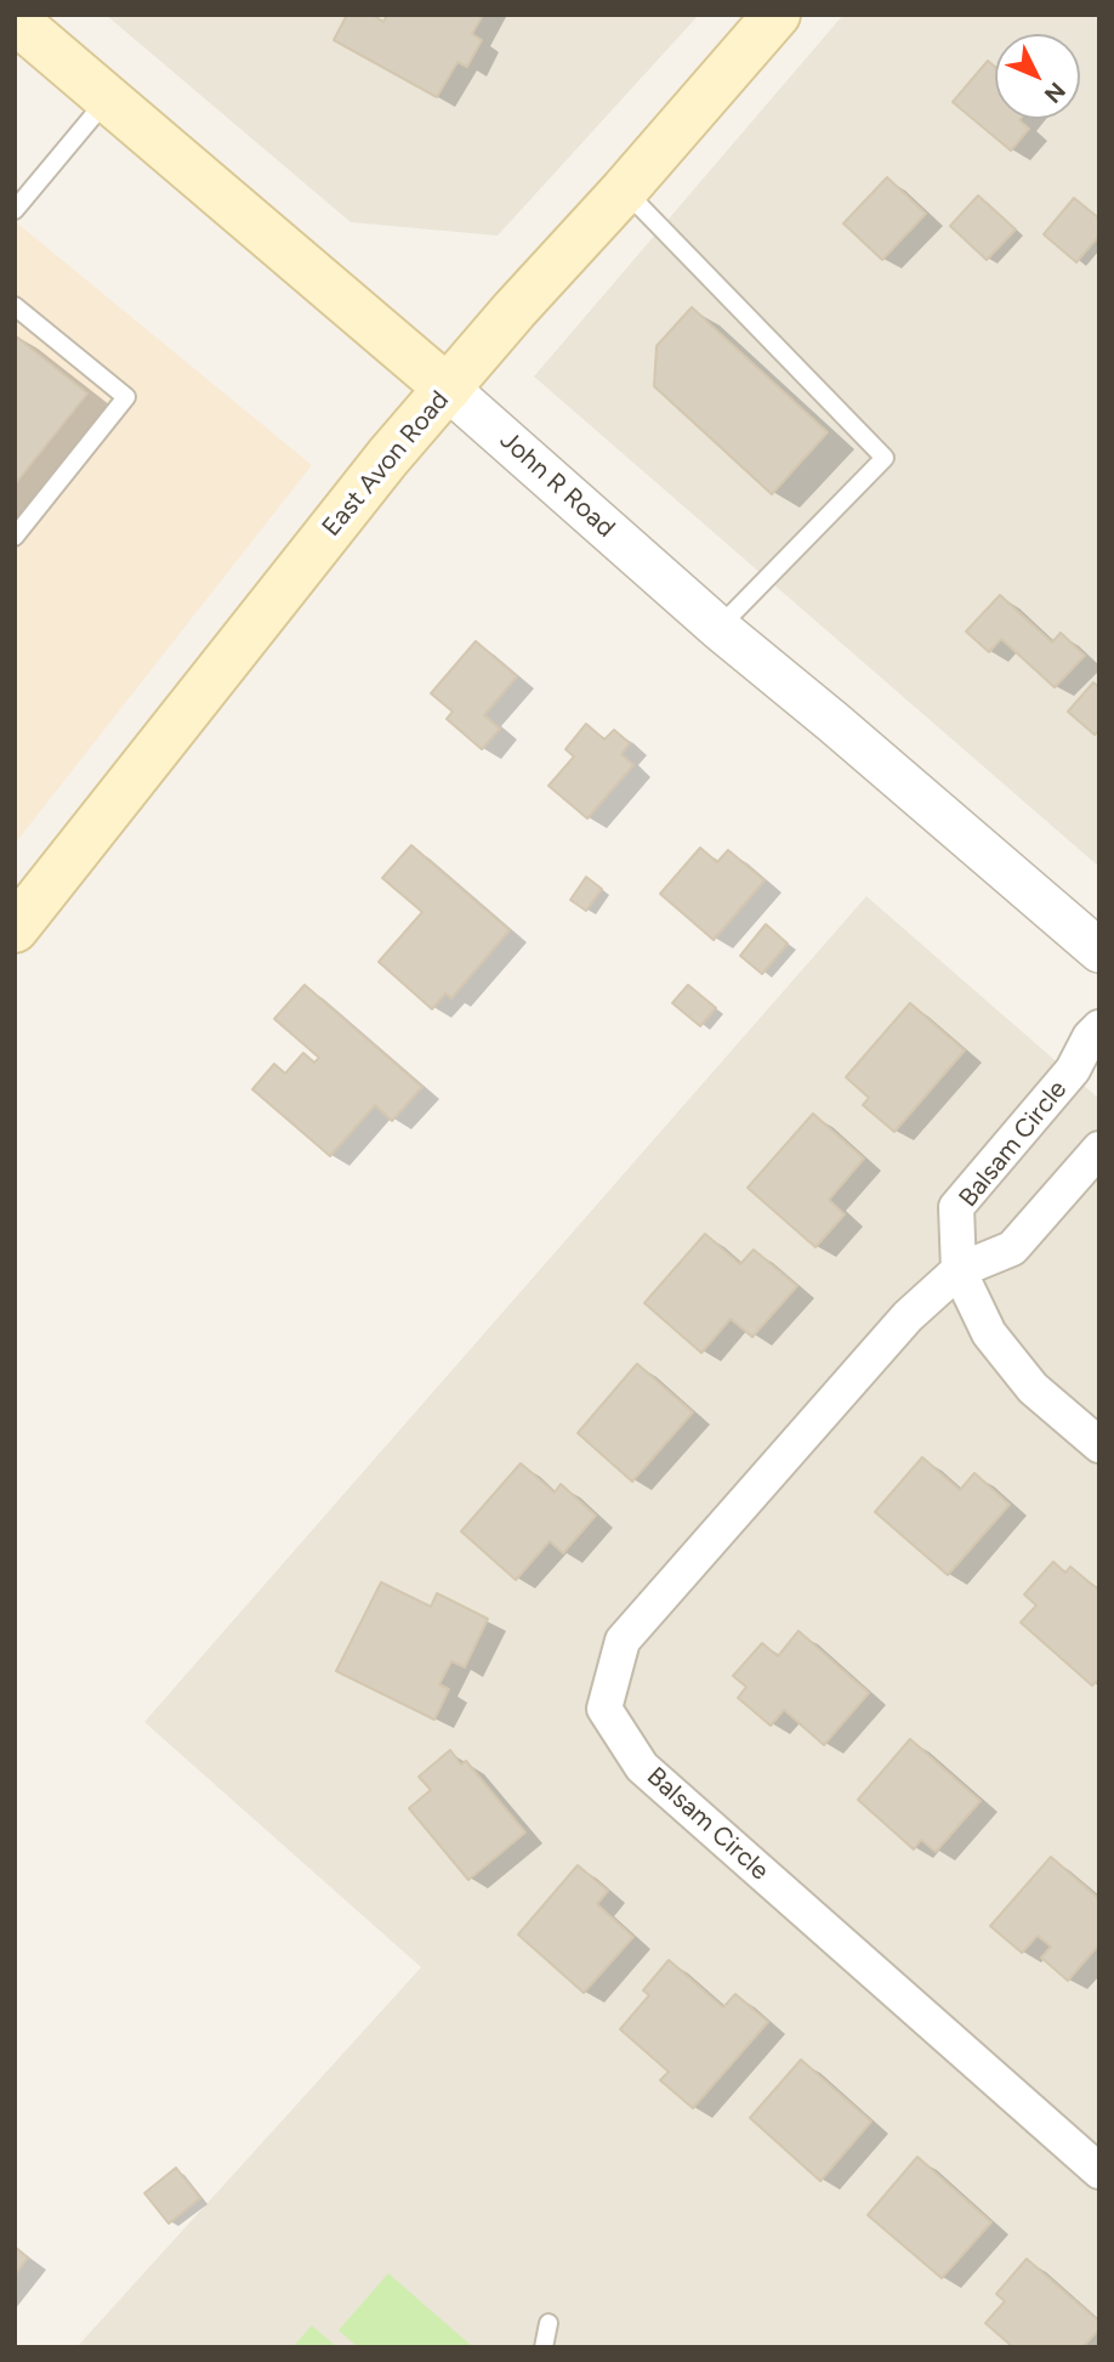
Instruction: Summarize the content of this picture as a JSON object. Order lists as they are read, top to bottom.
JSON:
{
  "streets": {
    "main road": ["East Avon Road", "John R Road"],
    "street": ["Balsam Circle"]
  },
  "crossings": [
    ["East Avon Road", "John R Road"]
  ],
  "north": "bottom right"
}
